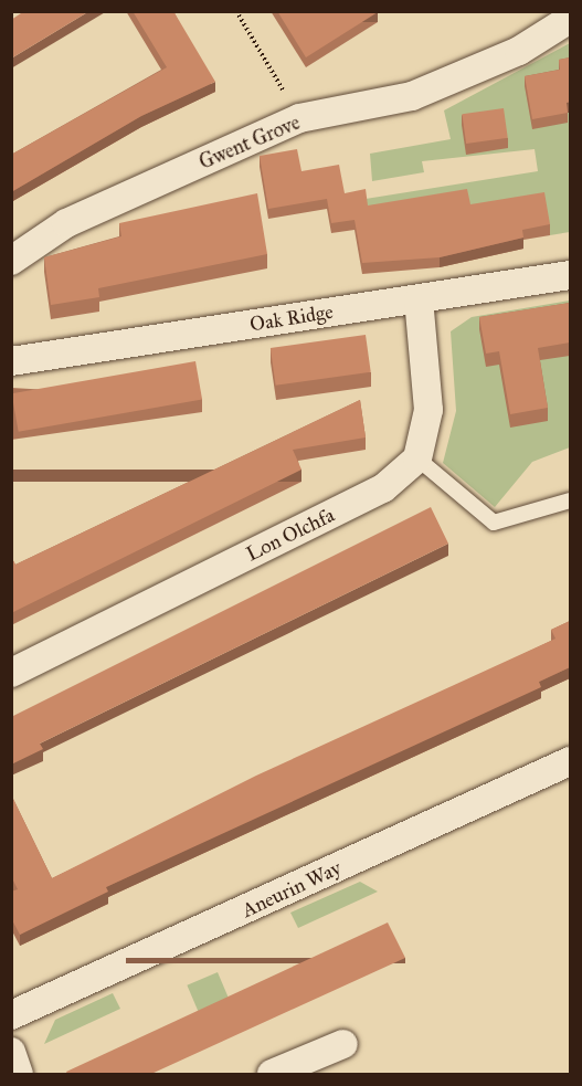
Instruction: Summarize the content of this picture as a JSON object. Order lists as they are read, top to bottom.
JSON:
{
  "streets": {
    "street": [
      "Gwent Grove",
      "Oak Ridge",
      "Lon Olchfa",
      "Aneurin Way"
    ]
  }
}
